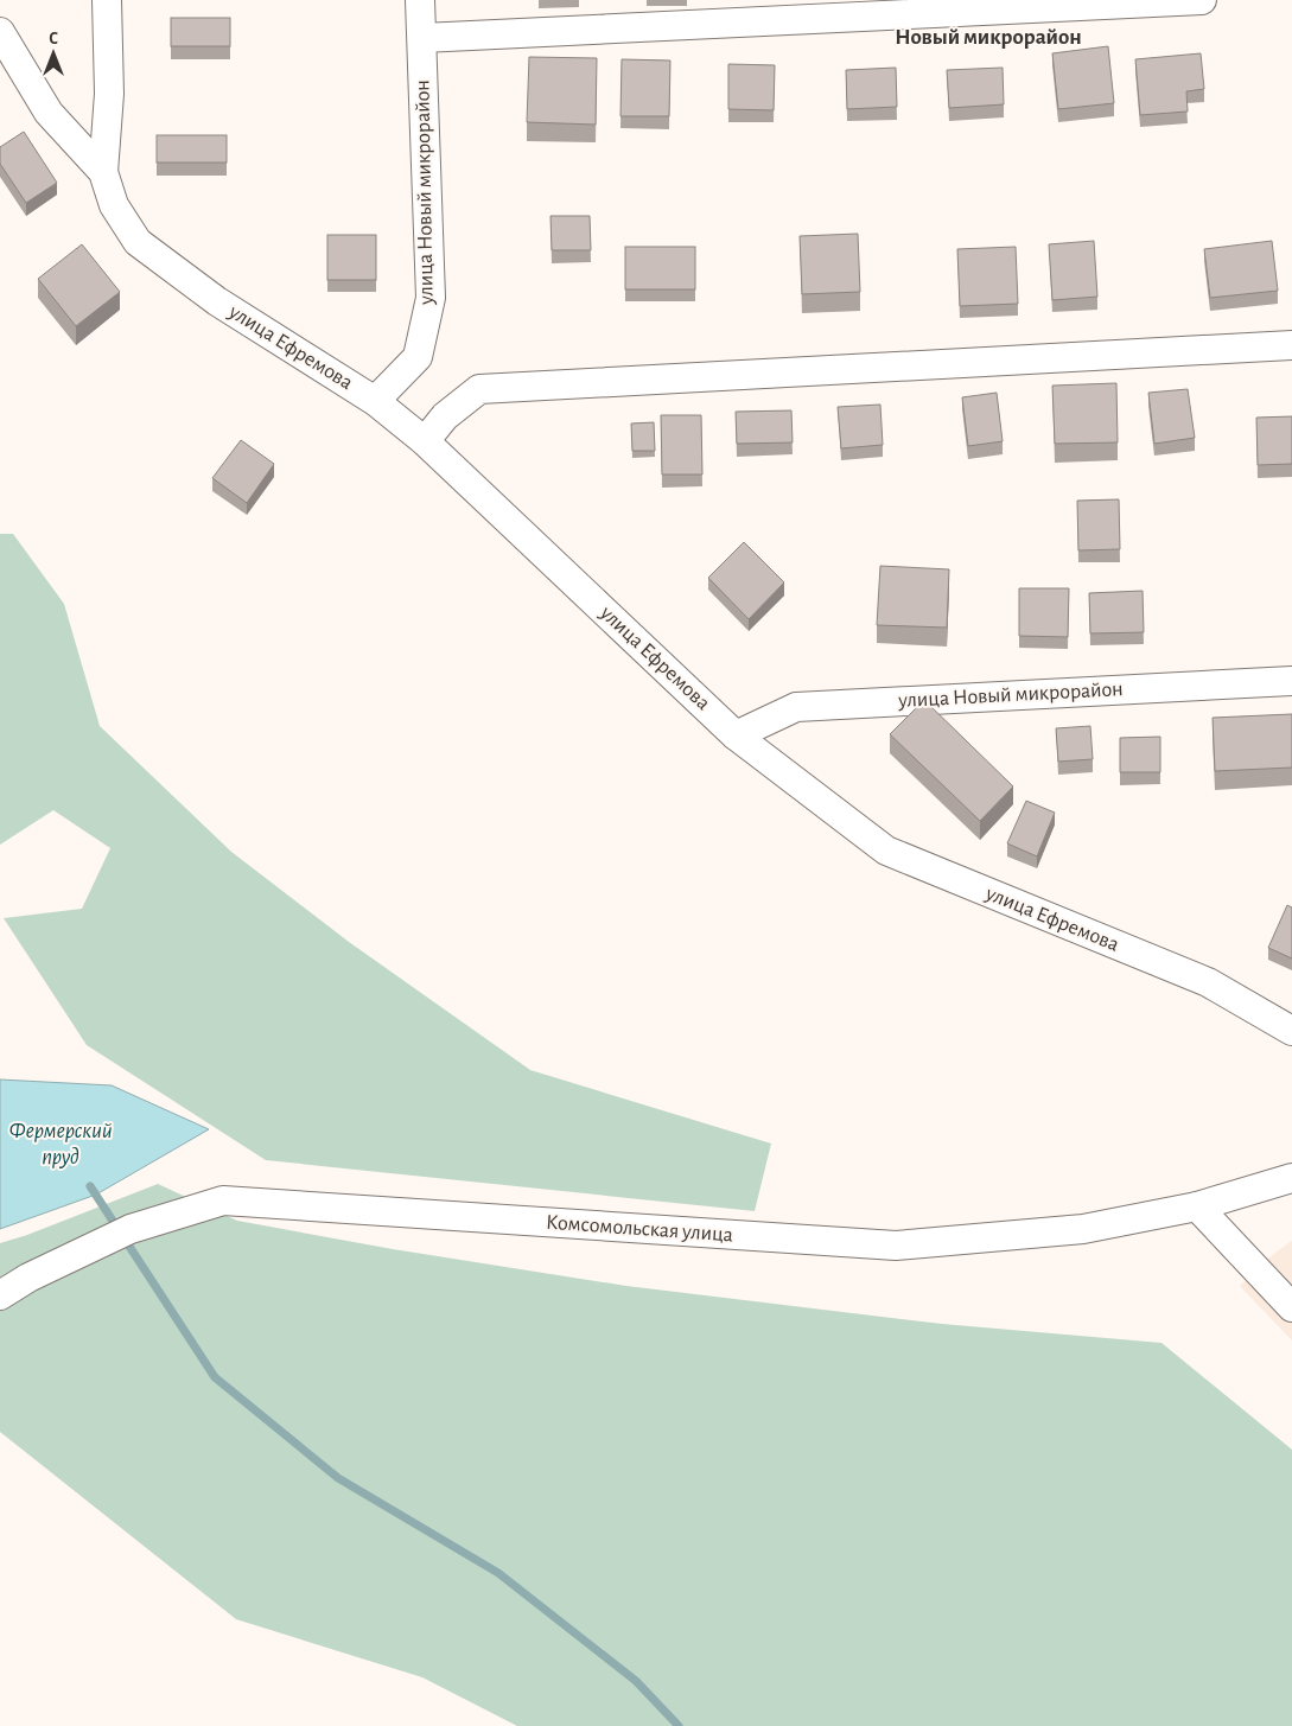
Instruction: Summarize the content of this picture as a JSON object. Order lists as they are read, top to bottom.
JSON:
{
  "streets": {
    "street": ["улица Новый микрорайон", "улица Ефремова", "Комсомольская улица"]
  },
  "crossings": [
    ["улица Новый микрорайон", "улица Ефремова"]
  ],
  "districts": ["Новый микрорайон"],
  "water": ["Фермерский пруд"],
  "north": "top"
}
